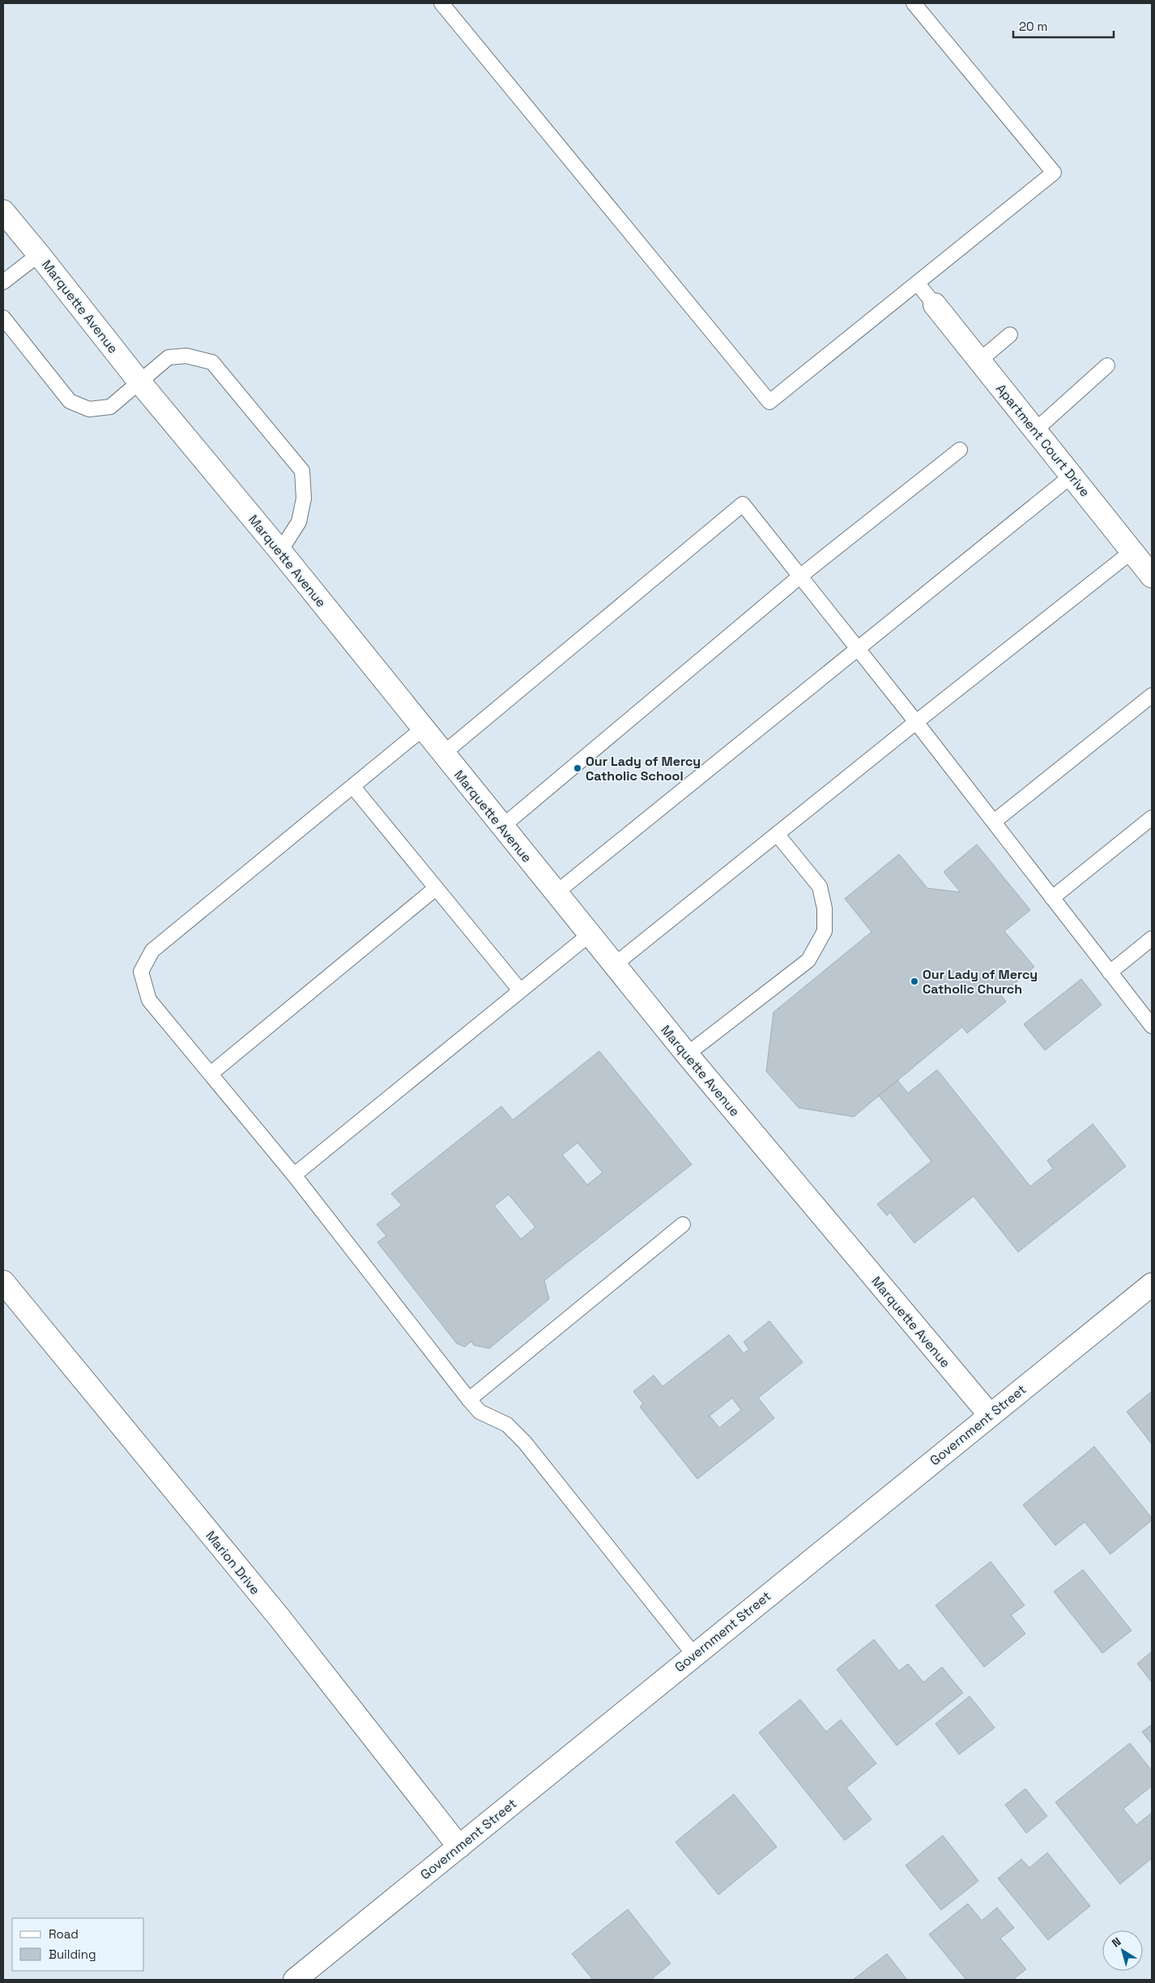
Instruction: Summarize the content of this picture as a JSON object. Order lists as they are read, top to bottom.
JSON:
{
  "streets": {
    "street": [
      "Marquette Avenue",
      "Apartment Court Drive",
      "Government Street",
      "Marion Drive"
    ]
  },
  "crossings": [
    ["Marquette Avenue", "Government Street"],
    ["Government Street", "Marion Drive"]
  ],
  "places": ["Our Lady of Mercy Catholic School", "Our Lady of Mercy Catholic Church"],
  "legend": ["Road", "Building"],
  "scale_bar": "20 m",
  "north": "top left"
}
